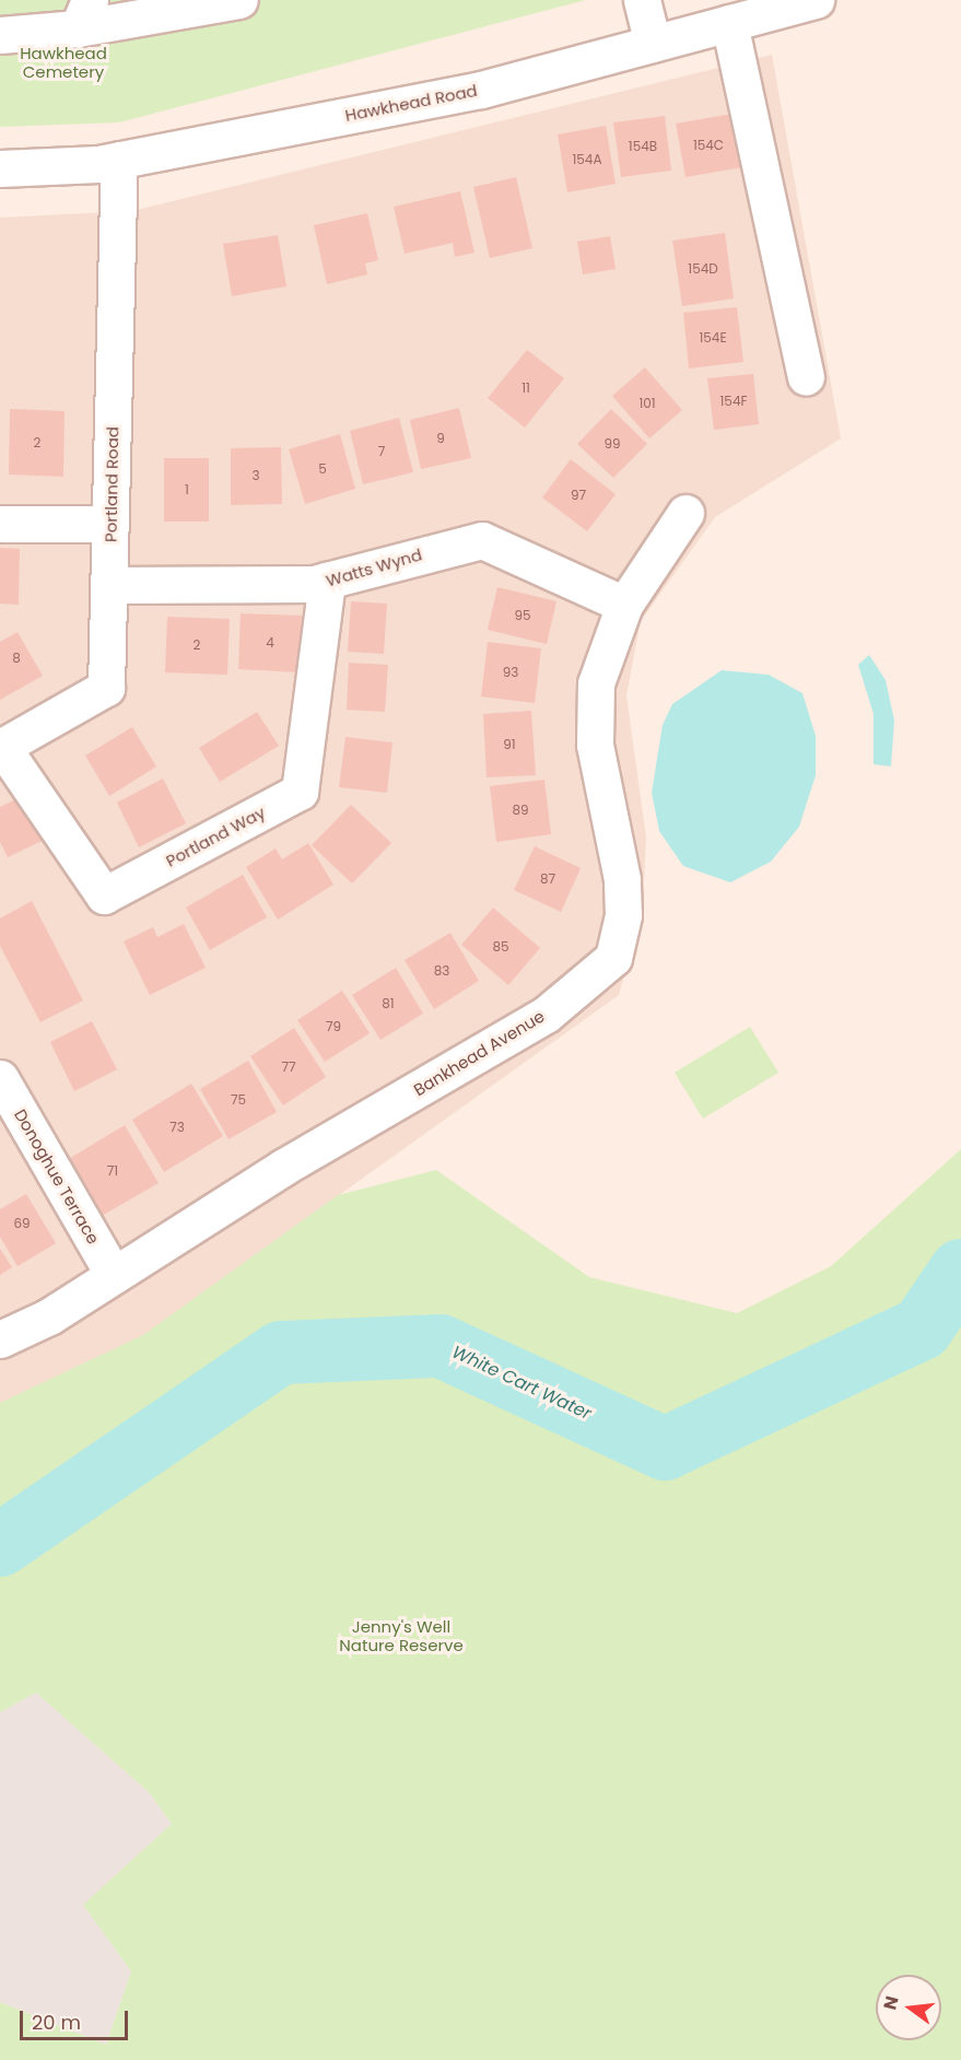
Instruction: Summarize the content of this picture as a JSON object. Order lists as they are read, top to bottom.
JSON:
{
  "streets": {
    "street": [
      "Hawkhead Road",
      "Portland Road",
      "Watts Wynd",
      "Portland Way",
      "Bankhead Avenue",
      "Donoghue Terrace"
    ]
  },
  "crossings": [
    ["Hawkhead Road", "Portland Road"],
    ["Portland Road", "Watts Wynd"],
    ["Portland Road", "Portland Way"],
    ["Watts Wynd", "Portland Way"],
    ["Watts Wynd", "Bankhead Avenue"],
    ["Bankhead Avenue", "Donoghue Terrace"]
  ],
  "water": ["White Cart Water"],
  "parks": ["Hawkhead Cemetery", "Jenny's Well Nature Reserve"],
  "house_numbers": [
    "154C",
    "154B",
    "154A",
    "154D",
    "154E",
    "11",
    "154F",
    "101",
    "9",
    "2",
    "99",
    "7",
    "5",
    "3",
    "1",
    "97",
    "95",
    "4",
    "2",
    "8",
    "93",
    "91",
    "89",
    "87",
    "85",
    "83",
    "81",
    "79",
    "77",
    "75",
    "73",
    "71",
    "69"
  ],
  "scale_bar": "20 m",
  "north": "left"
}
